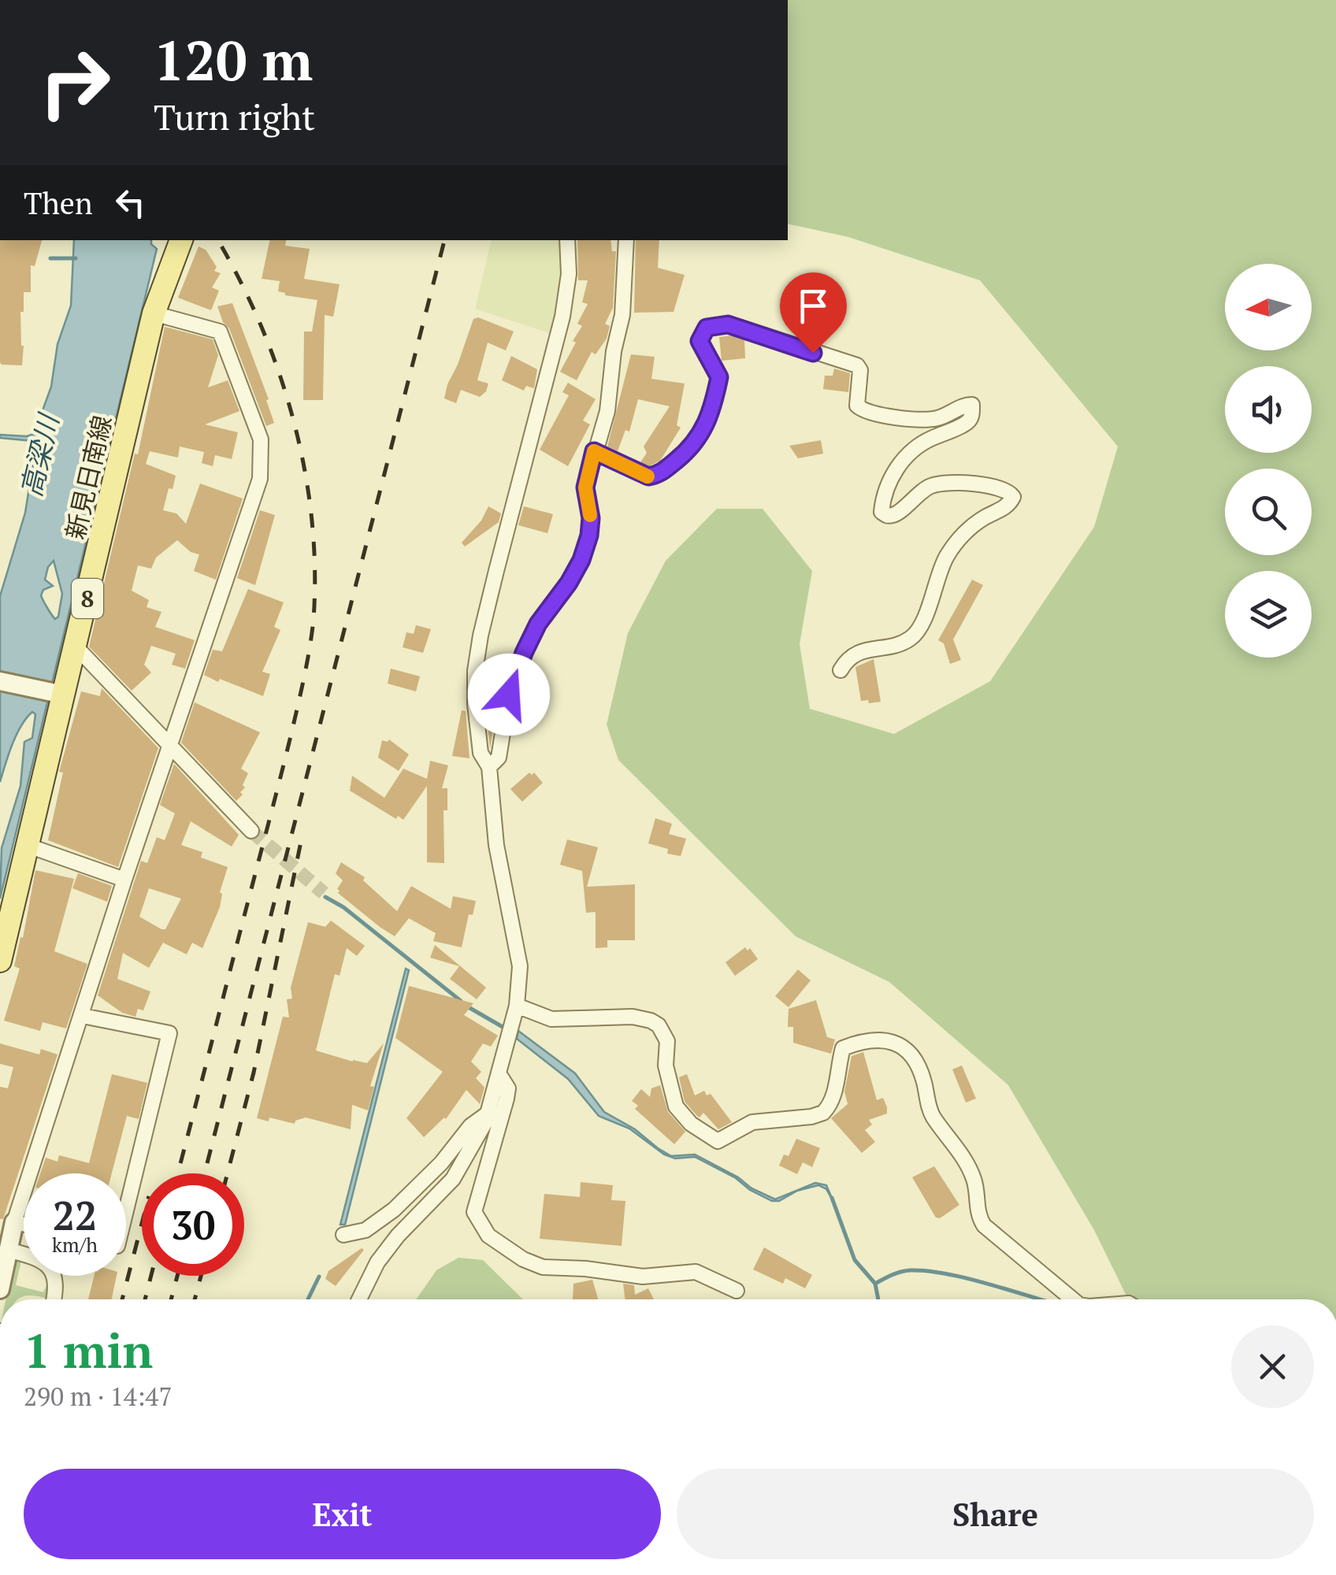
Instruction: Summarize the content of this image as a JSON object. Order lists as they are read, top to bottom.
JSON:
{
  "streets": {
    "main road": ["新見日南線", "8"]
  },
  "water": ["高梁川"],
  "north": "left",
  "page": {
    "turn": ["120 m", "Turn right"],
    "then": "Then",
    "speed": "22 km/h",
    "limit": "30",
    "heading": ["1 min", "290 m · 14:47"],
    "buttons": ["Exit", "Share"]
  }
}
